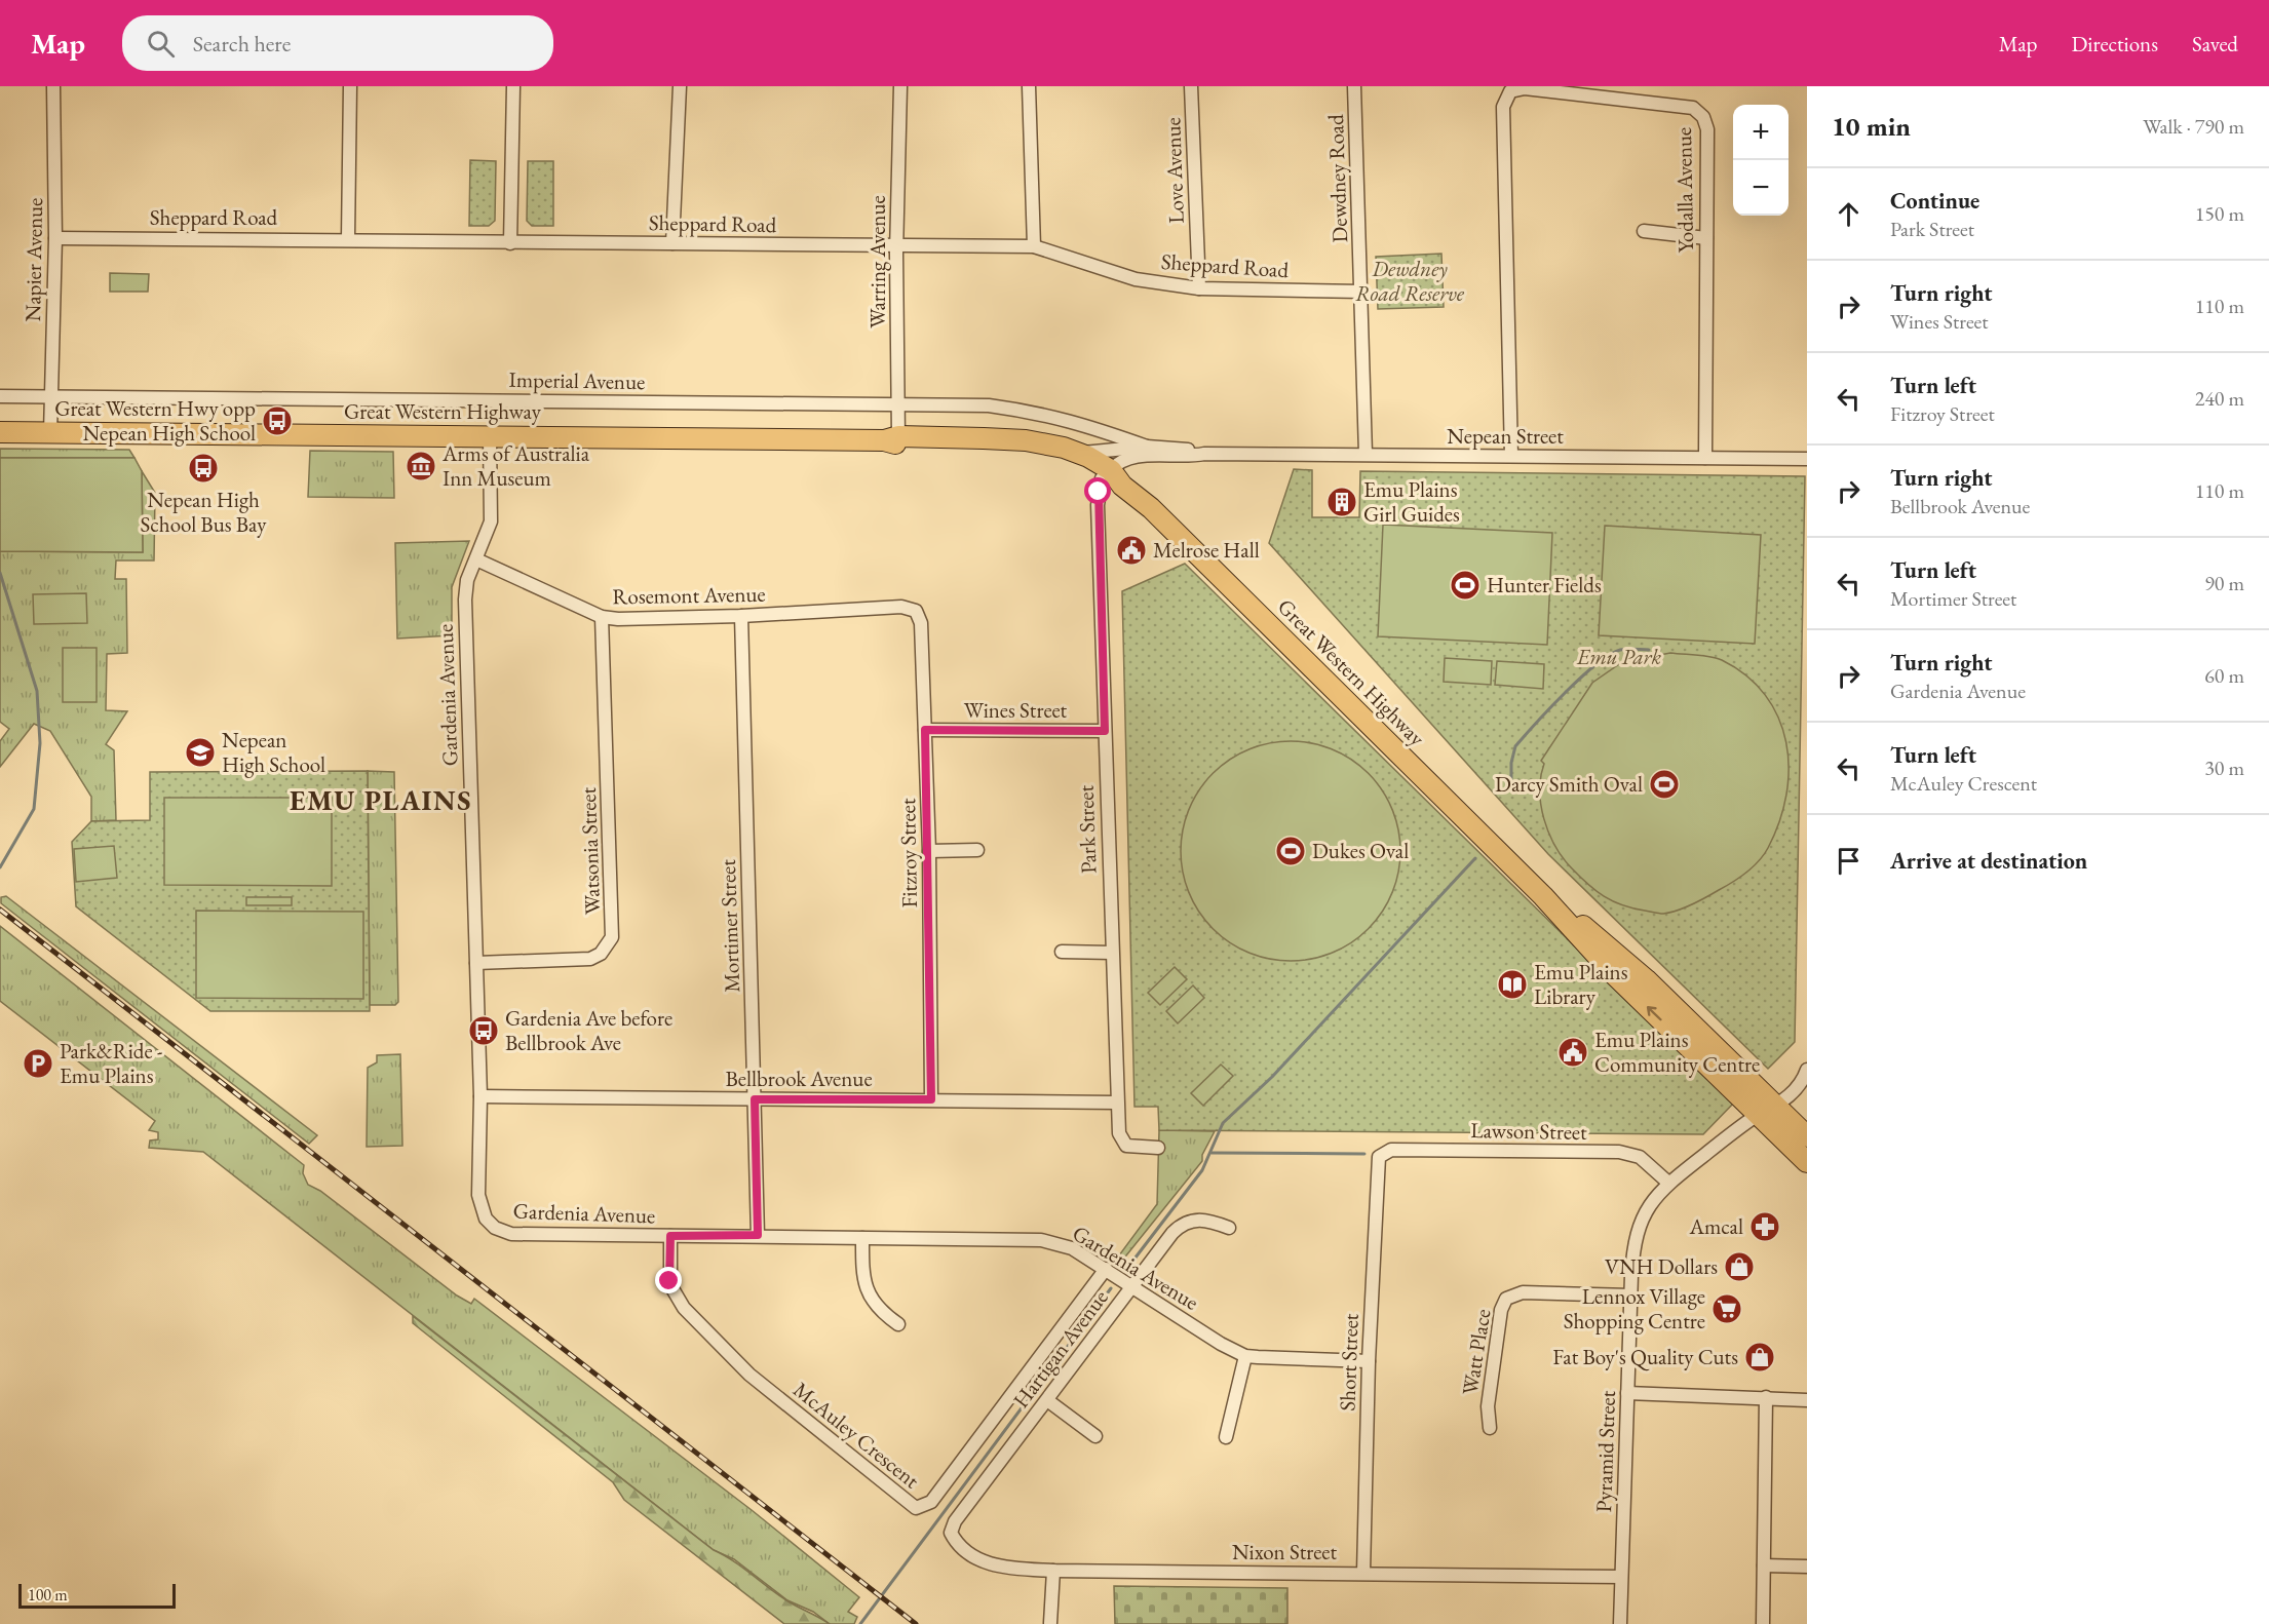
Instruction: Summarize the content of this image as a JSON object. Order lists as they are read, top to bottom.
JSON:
{
  "streets": {
    "highway": ["Great Western Highway"],
    "street": [
      "Love Avenue",
      "Dewdney Road",
      "Yodalla Avenue",
      "Sheppard Road",
      "Napier Avenue",
      "Warring Avenue",
      "Imperial Avenue",
      "Nepean Street",
      "Rosemont Avenue",
      "Gardenia Avenue",
      "Wines Street",
      "Park Street",
      "Watsonia Street",
      "Fitzroy Street",
      "Mortimer Street",
      "Bellbrook Avenue",
      "Lawson Street",
      "Hartigan Avenue",
      "Watt Place",
      "Short Street",
      "McAuley Crescent",
      "Pyramid Street",
      "Nixon Street"
    ]
  },
  "crossings": [
    ["Love Avenue", "Sheppard Road"],
    ["Dewdney Road", "Sheppard Road"],
    ["Dewdney Road", "Nepean Street"],
    ["Yodalla Avenue", "Nepean Street"],
    ["Sheppard Road", "Napier Avenue"],
    ["Sheppard Road", "Warring Avenue"],
    ["Napier Avenue", "Imperial Avenue"],
    ["Napier Avenue", "Great Western Highway"],
    ["Warring Avenue", "Imperial Avenue"],
    ["Warring Avenue", "Great Western Highway"],
    ["Imperial Avenue", "Nepean Street"],
    ["Great Western Highway", "Nepean Street"],
    ["Great Western Highway", "Gardenia Avenue"],
    ["Great Western Highway", "Park Street"],
    ["Great Western Highway", "Pyramid Street"],
    ["Nepean Street", "Park Street"],
    ["Rosemont Avenue", "Gardenia Avenue"],
    ["Rosemont Avenue", "Watsonia Street"],
    ["Rosemont Avenue", "Fitzroy Street"],
    ["Rosemont Avenue", "Mortimer Street"],
    ["Gardenia Avenue", "Watsonia Street"],
    ["Gardenia Avenue", "Mortimer Street"],
    ["Gardenia Avenue", "Bellbrook Avenue"],
    ["Gardenia Avenue", "Hartigan Avenue"],
    ["Gardenia Avenue", "Short Street"],
    ["Gardenia Avenue", "McAuley Crescent"],
    ["Wines Street", "Park Street"],
    ["Wines Street", "Fitzroy Street"],
    ["Park Street", "Bellbrook Avenue"],
    ["Fitzroy Street", "Bellbrook Avenue"],
    ["Mortimer Street", "Bellbrook Avenue"],
    ["Lawson Street", "Short Street"],
    ["Lawson Street", "Pyramid Street"],
    ["Hartigan Avenue", "Nixon Street"],
    ["Watt Place", "Pyramid Street"],
    ["Short Street", "Nixon Street"],
    ["Pyramid Street", "Nixon Street"]
  ],
  "districts": ["EMU PLAINS"],
  "parks": ["Dewdney Road Reserve", "Emu Park"],
  "places": {
    "bus stop": ["Great Western Hwy opp Nepean High School", "Nepean High School Bus Bay", "Gardenia Ave before Bellbrook Ave"],
    "museum": ["Arms of Australia Inn Museum"],
    "building": ["Emu Plains Girl Guides"],
    "public building": ["Melrose Hall", "Emu Plains Community Centre"],
    "sports": ["Hunter Fields", "Darcy Smith Oval", "Dukes Oval"],
    "school or university": ["Nepean High School"],
    "library": ["Emu Plains Library"],
    "parking": ["Park&Ride - Emu Plains"],
    "pharmacy": ["Amcal"],
    "shop": ["VNH Dollars", "Fat Boy's Quality Cuts"],
    "supermarket": ["Lennox Village Shopping Centre"]
  },
  "scale_bar": "100 m",
  "page": {
    "header": "Map",
    "search": "Search here",
    "nav": ["Map", "Directions", "Saved"],
    "heading": ["10 min", "Walk · 790 m"],
    "map_buttons": ["+", "−"],
    "list": [
      ["Continue", "Park Street", "150 m"],
      ["Turn right", "Wines Street", "110 m"],
      ["Turn left", "Fitzroy Street", "240 m"],
      ["Turn right", "Bellbrook Avenue", "110 m"],
      ["Turn left", "Mortimer Street", "90 m"],
      ["Turn right", "Gardenia Avenue", "60 m"],
      ["Turn left", "McAuley Crescent", "30 m"],
      "Arrive at destination"
    ],
    "scale": "100 m"
  }
}
